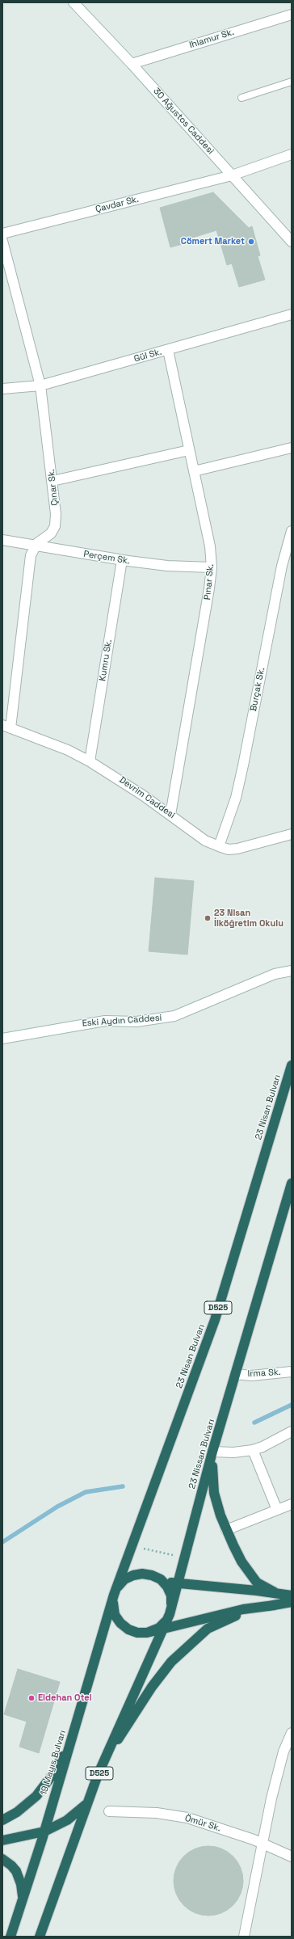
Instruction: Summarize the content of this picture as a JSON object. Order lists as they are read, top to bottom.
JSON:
{
  "streets": {
    "highway": [
      "23 Nisan Bulvarı",
      "D525",
      "23 Nissan Bulvarı",
      "19 Mayıs Bulvarı"
    ],
    "street": [
      "Ihlamur Sk.",
      "30 Ağustos Caddesi",
      "Çavdar Sk.",
      "Gül Sk.",
      "Çınar Sk.",
      "Perçem Sk.",
      "Pınar Sk.",
      "Kumru Sk.",
      "Burçak Sk.",
      "Devrim Caddesi",
      "Eski Aydın Caddesi",
      "Irma Sk.",
      "Ömür Sk."
    ]
  },
  "crossings": [
    ["Ihlamur Sk.", "30 Ağustos Caddesi"],
    ["30 Ağustos Caddesi", "Çavdar Sk."],
    ["Gül Sk.", "Çınar Sk."],
    ["Gül Sk.", "Pınar Sk."],
    ["Çınar Sk.", "Perçem Sk."],
    ["Perçem Sk.", "Pınar Sk."],
    ["Perçem Sk.", "Kumru Sk."],
    ["Pınar Sk.", "Devrim Caddesi"],
    ["Kumru Sk.", "Devrim Caddesi"],
    ["Burçak Sk.", "Devrim Caddesi"],
    ["23 Nisan Bulvarı", "D525"],
    ["23 Nisan Bulvarı", "19 Mayıs Bulvarı"],
    ["D525", "23 Nissan Bulvarı"],
    ["D525", "19 Mayıs Bulvarı"],
    ["Irma Sk.", "23 Nissan Bulvarı"]
  ],
  "places": ["Cömert Market", "23 Nisan İlköğretim Okulu", "Eldehan Otel"]
}
